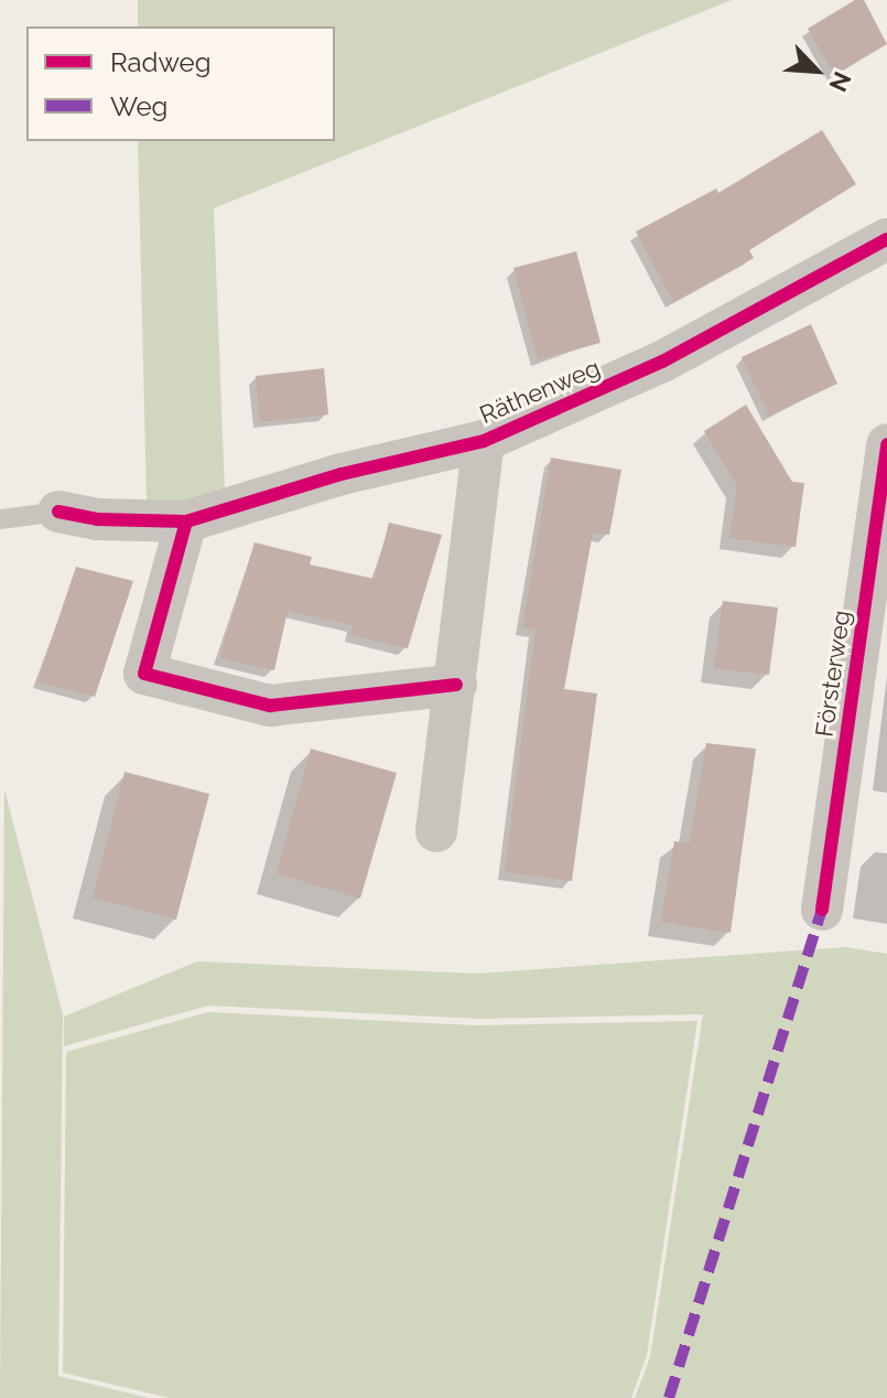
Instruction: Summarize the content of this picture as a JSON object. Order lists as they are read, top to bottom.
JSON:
{
  "streets": {
    "street": ["Räthenweg", "Försterweg"]
  },
  "legend": ["Radweg", "Weg"],
  "north": "bottom right"
}
